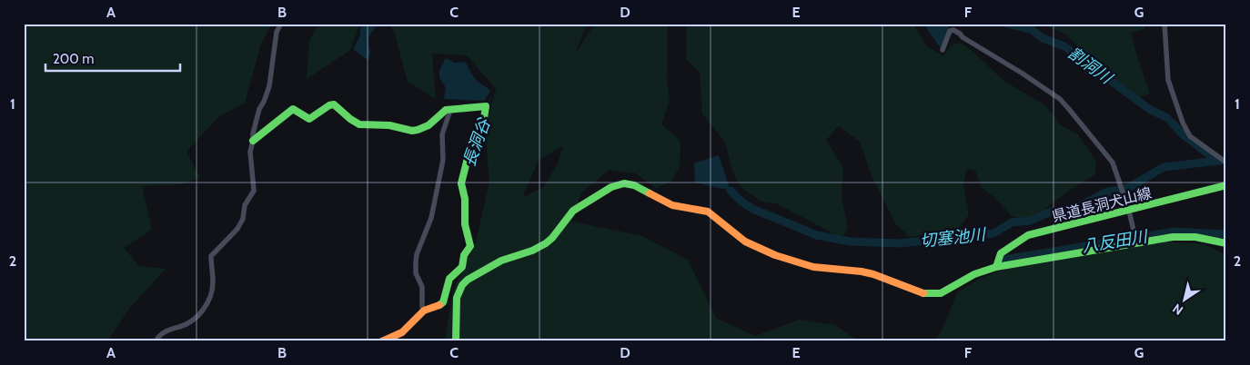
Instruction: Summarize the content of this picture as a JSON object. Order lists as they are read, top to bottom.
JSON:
{
  "streets": {
    "main road": ["県道長洞犬山線"]
  },
  "water": [
    "割洞川",
    "長洞谷",
    "切塞池川",
    "八反田川"
  ],
  "scale_bar": "200 m",
  "north": "bottom left",
  "grid": {
    "columns": [
      "A",
      "B",
      "C",
      "D",
      "E",
      "F",
      "G"
    ],
    "rows": ["1", "2"]
  }
}
